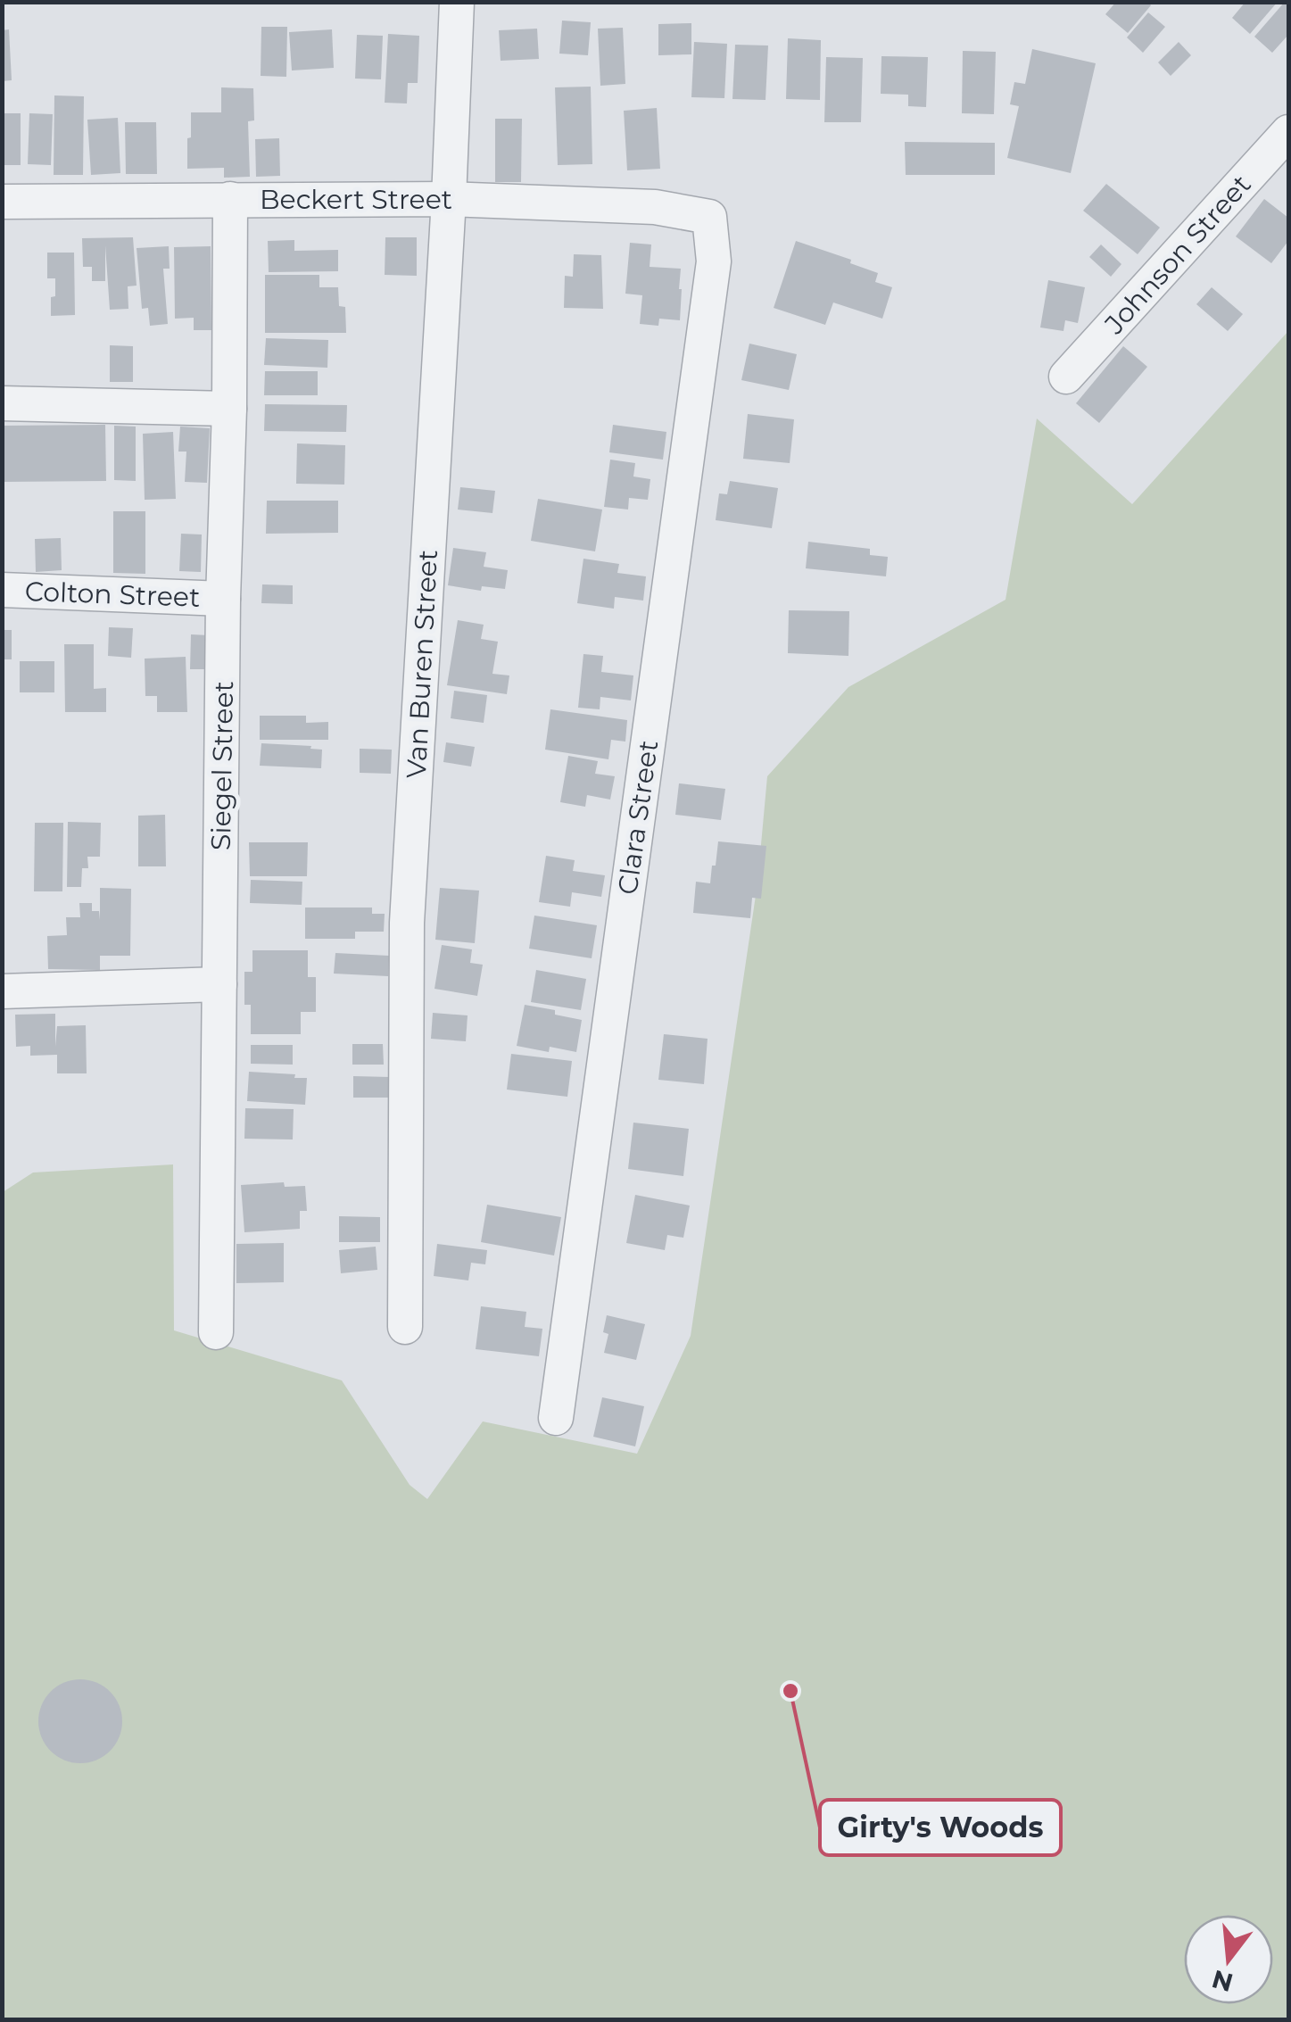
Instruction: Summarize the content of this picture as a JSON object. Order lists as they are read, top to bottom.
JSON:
{
  "streets": {
    "street": [
      "Beckert Street",
      "Johnson Street",
      "Colton Street",
      "Van Buren Street",
      "Siegel Street",
      "Clara Street"
    ]
  },
  "crossings": [
    ["Beckert Street", "Van Buren Street"],
    ["Beckert Street", "Siegel Street"],
    ["Beckert Street", "Clara Street"],
    ["Colton Street", "Siegel Street"]
  ],
  "places": ["Girty's Woods"],
  "north": "bottom"
}
